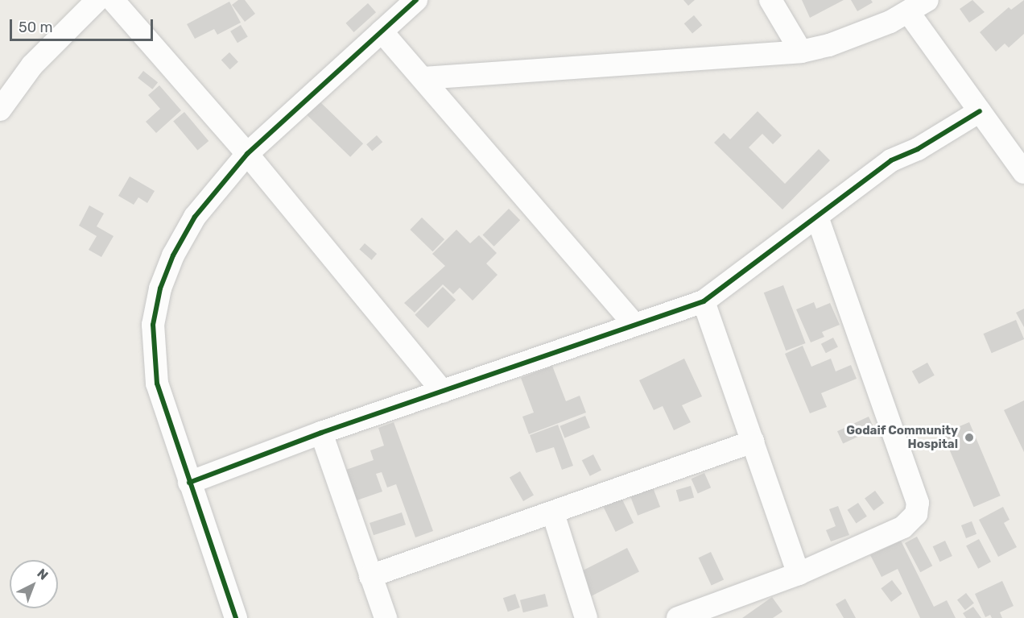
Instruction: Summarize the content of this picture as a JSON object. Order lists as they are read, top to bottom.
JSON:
{
  "places": ["Godaif Community Hospital"],
  "scale_bar": "50 m",
  "north": "top right"
}
